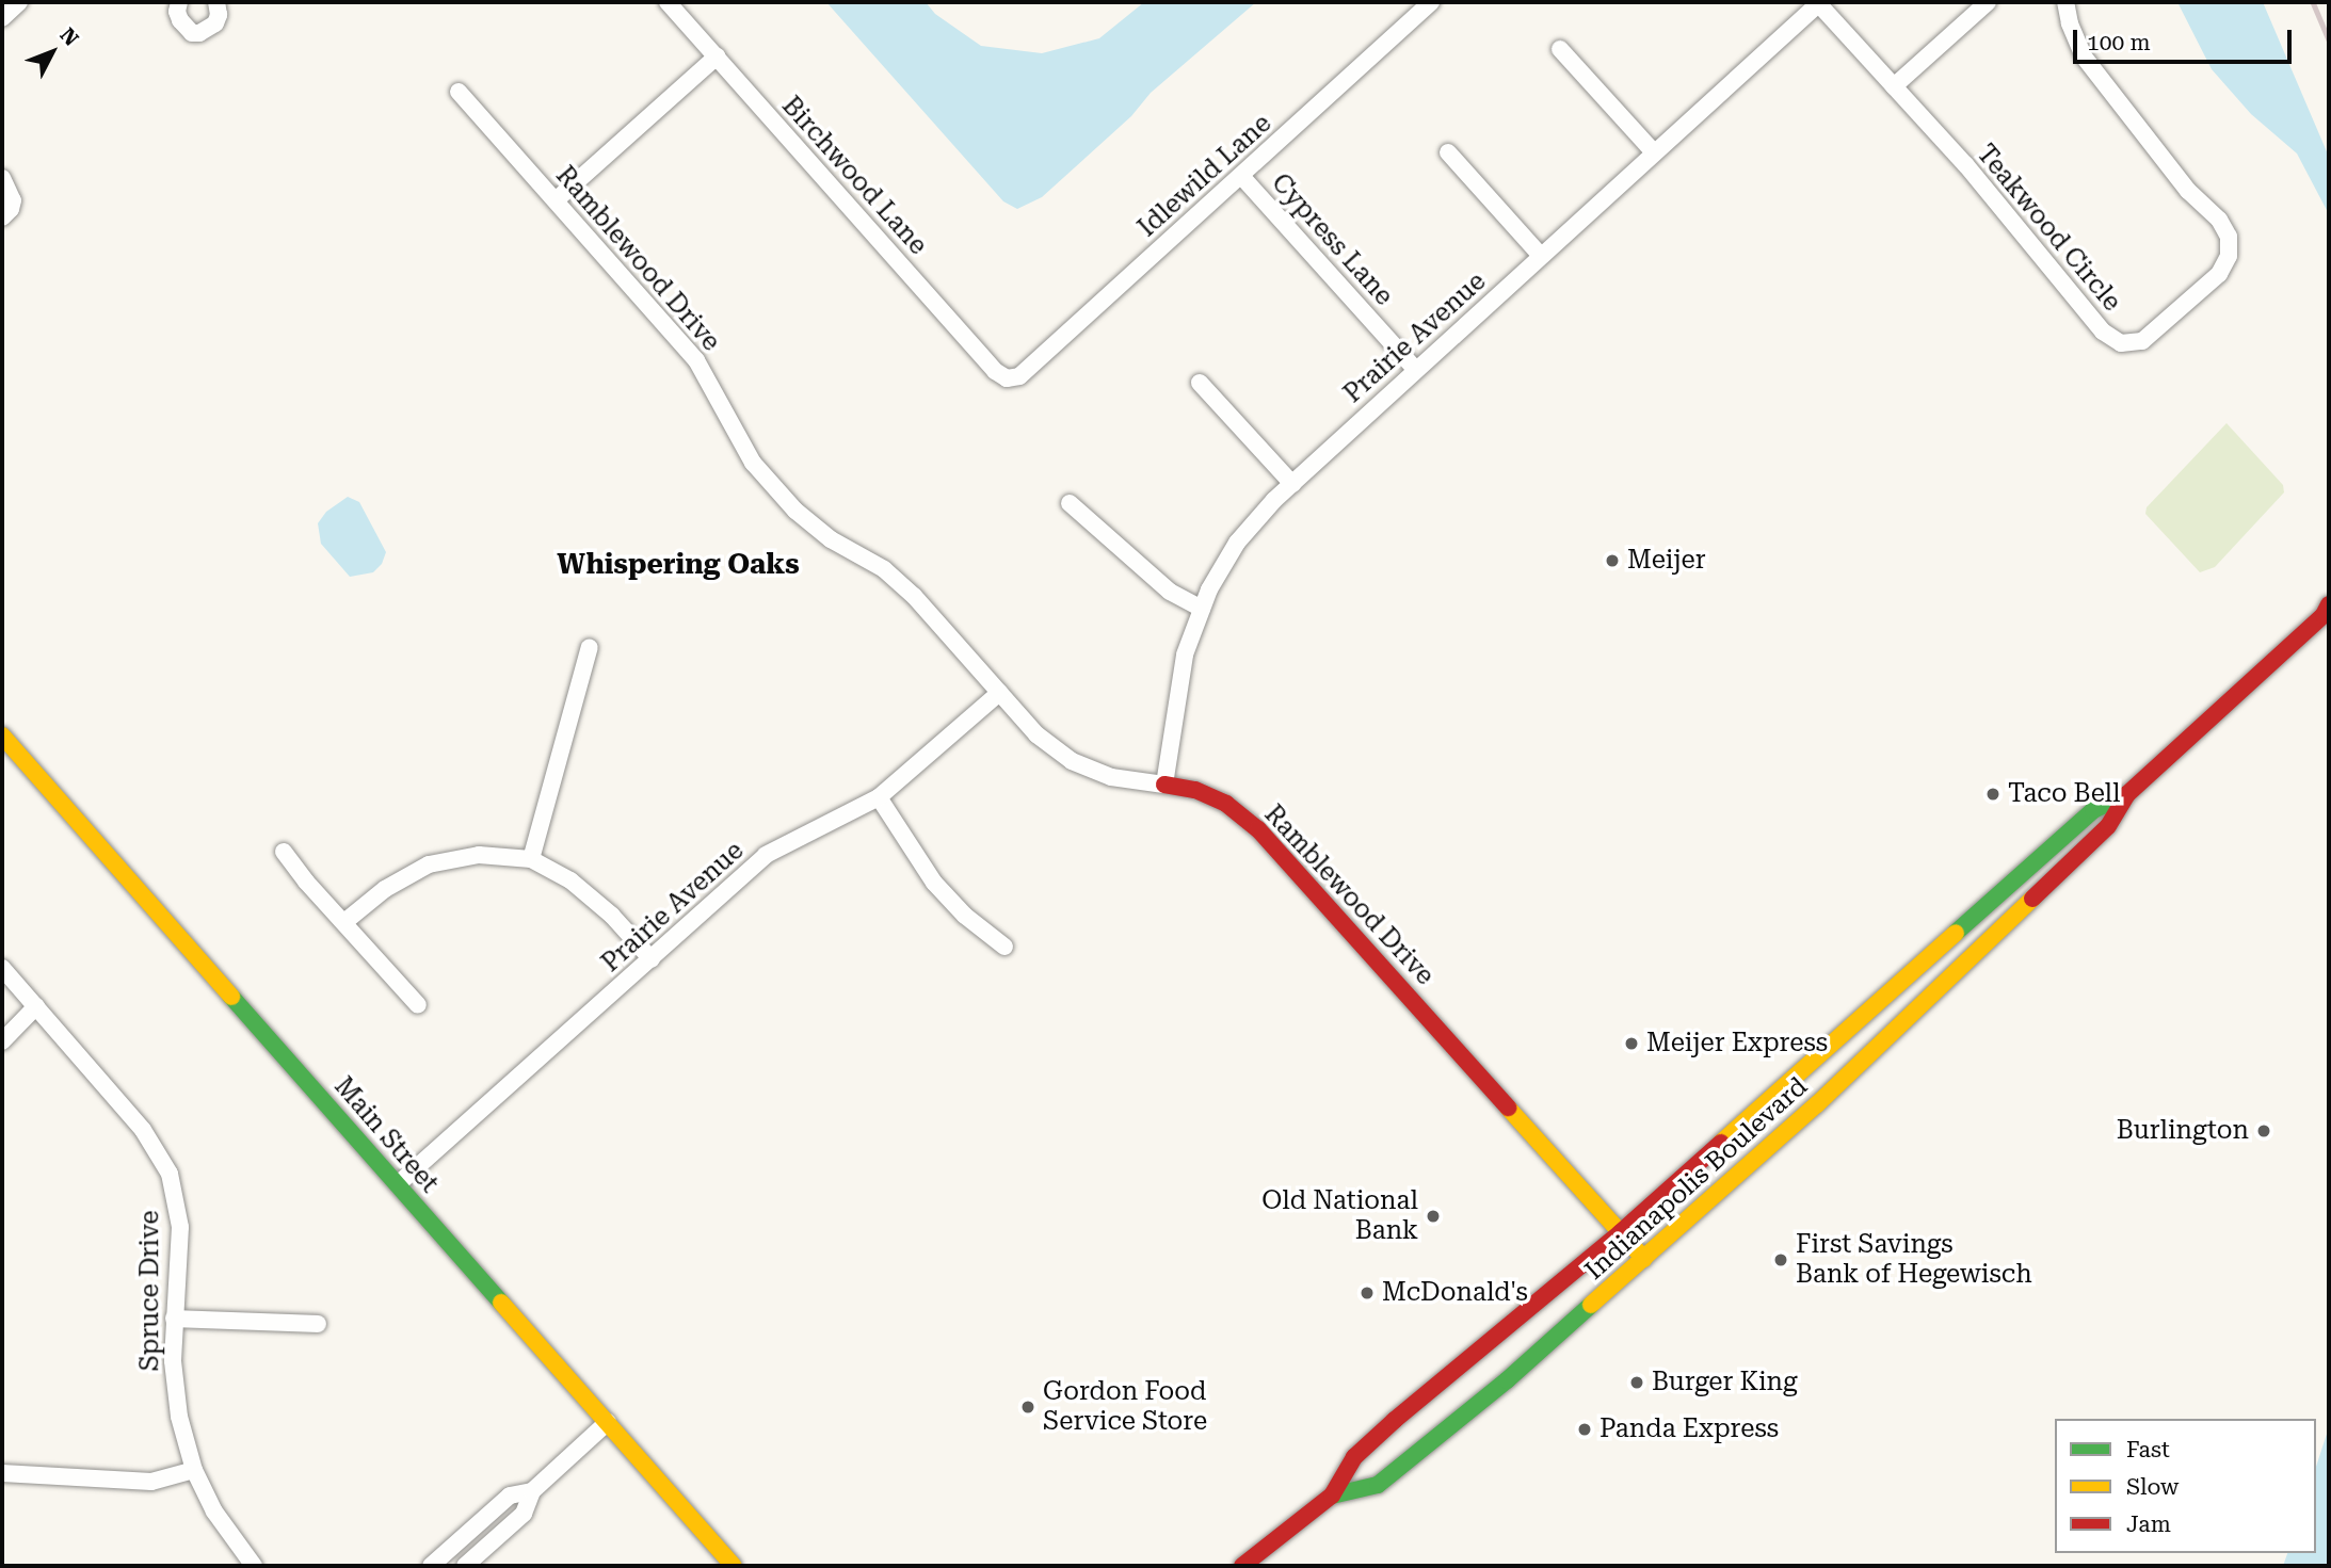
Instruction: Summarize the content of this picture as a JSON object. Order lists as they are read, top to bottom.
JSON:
{
  "streets": {
    "main road": ["Ramblewood Drive", "Main Street", "Indianapolis Boulevard"],
    "street": [
      "Birchwood Lane",
      "Idlewild Lane",
      "Teakwood Circle",
      "Cypress Lane",
      "Prairie Avenue",
      "Spruce Drive"
    ]
  },
  "crossings": [
    ["Birchwood Lane", "Idlewild Lane"],
    ["Idlewild Lane", "Cypress Lane"],
    ["Teakwood Circle", "Prairie Avenue"],
    ["Cypress Lane", "Prairie Avenue"],
    ["Ramblewood Drive", "Prairie Avenue"],
    ["Ramblewood Drive", "Indianapolis Boulevard"],
    ["Prairie Avenue", "Main Street"]
  ],
  "districts": ["Whispering Oaks"],
  "places": [
    "Meijer",
    "Taco Bell",
    "Meijer Express",
    "Burlington",
    "Old National Bank",
    "First Savings Bank of Hegewisch",
    "McDonald's",
    "Burger King",
    "Gordon Food Service Store",
    "Panda Express"
  ],
  "legend": ["Fast", "Slow", "Jam"],
  "scale_bar": "100 m",
  "north": "top right"
}
